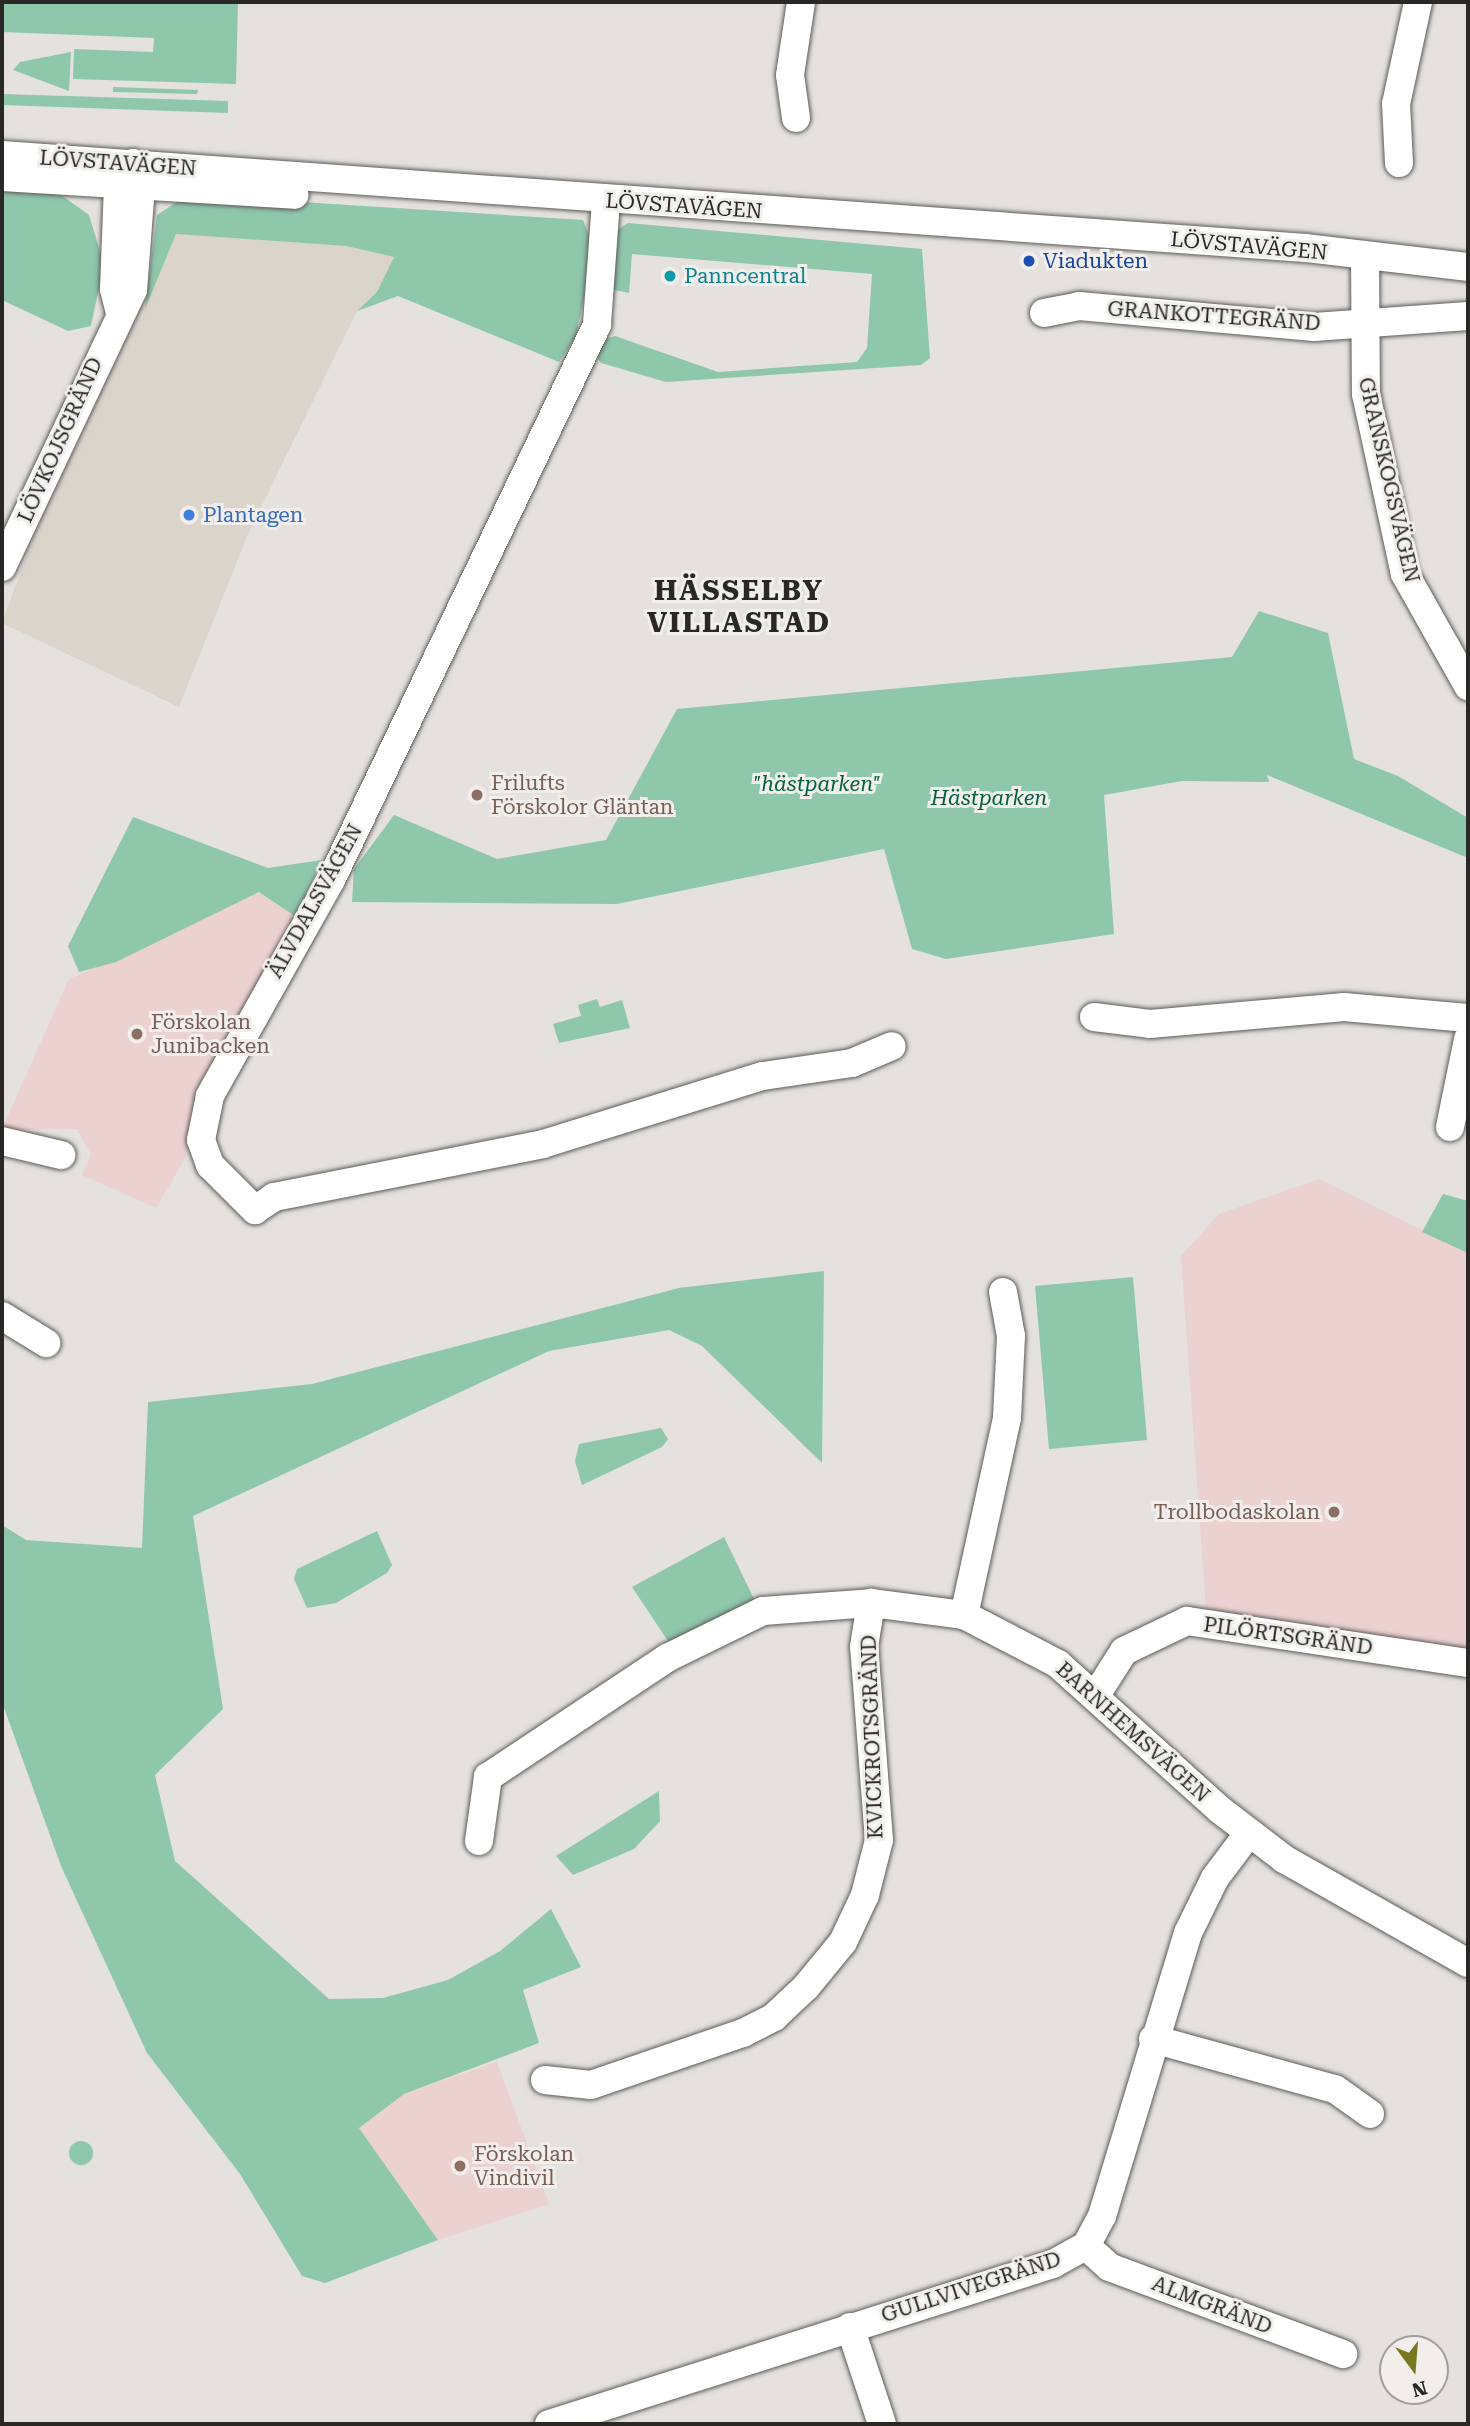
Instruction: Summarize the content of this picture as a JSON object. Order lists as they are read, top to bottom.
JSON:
{
  "streets": {
    "street": [
      "LÖVSTAVÄGEN",
      "GRANKOTTEGRÄND",
      "LÖVKOJSGRÄND",
      "GRANSKOGSVÄGEN",
      "ÄLVDALSVÄGEN",
      "PILÖRTSGRÄND",
      "BARNHEMSVÄGEN",
      "KVICKROTSGRÄND",
      "GULLVIVEGRÄND",
      "ALMGRÄND"
    ]
  },
  "crossings": [
    ["LÖVSTAVÄGEN", "LÖVKOJSGRÄND"],
    ["LÖVSTAVÄGEN", "GRANSKOGSVÄGEN"],
    ["LÖVSTAVÄGEN", "ÄLVDALSVÄGEN"],
    ["GRANKOTTEGRÄND", "GRANSKOGSVÄGEN"],
    ["PILÖRTSGRÄND", "BARNHEMSVÄGEN"],
    ["BARNHEMSVÄGEN", "KVICKROTSGRÄND"],
    ["BARNHEMSVÄGEN", "GULLVIVEGRÄND"],
    ["GULLVIVEGRÄND", "ALMGRÄND"]
  ],
  "districts": ["HÄSSELBY VILLASTAD"],
  "parks": ["\"hästparken\"", "Hästparken"],
  "places": [
    "Viadukten",
    "Panncentral",
    "Plantagen",
    "Frilufts Förskolor Gläntan",
    "Förskolan Junibacken",
    "Trollbodaskolan",
    "Förskolan Vindivil"
  ],
  "north": "bottom"
}
